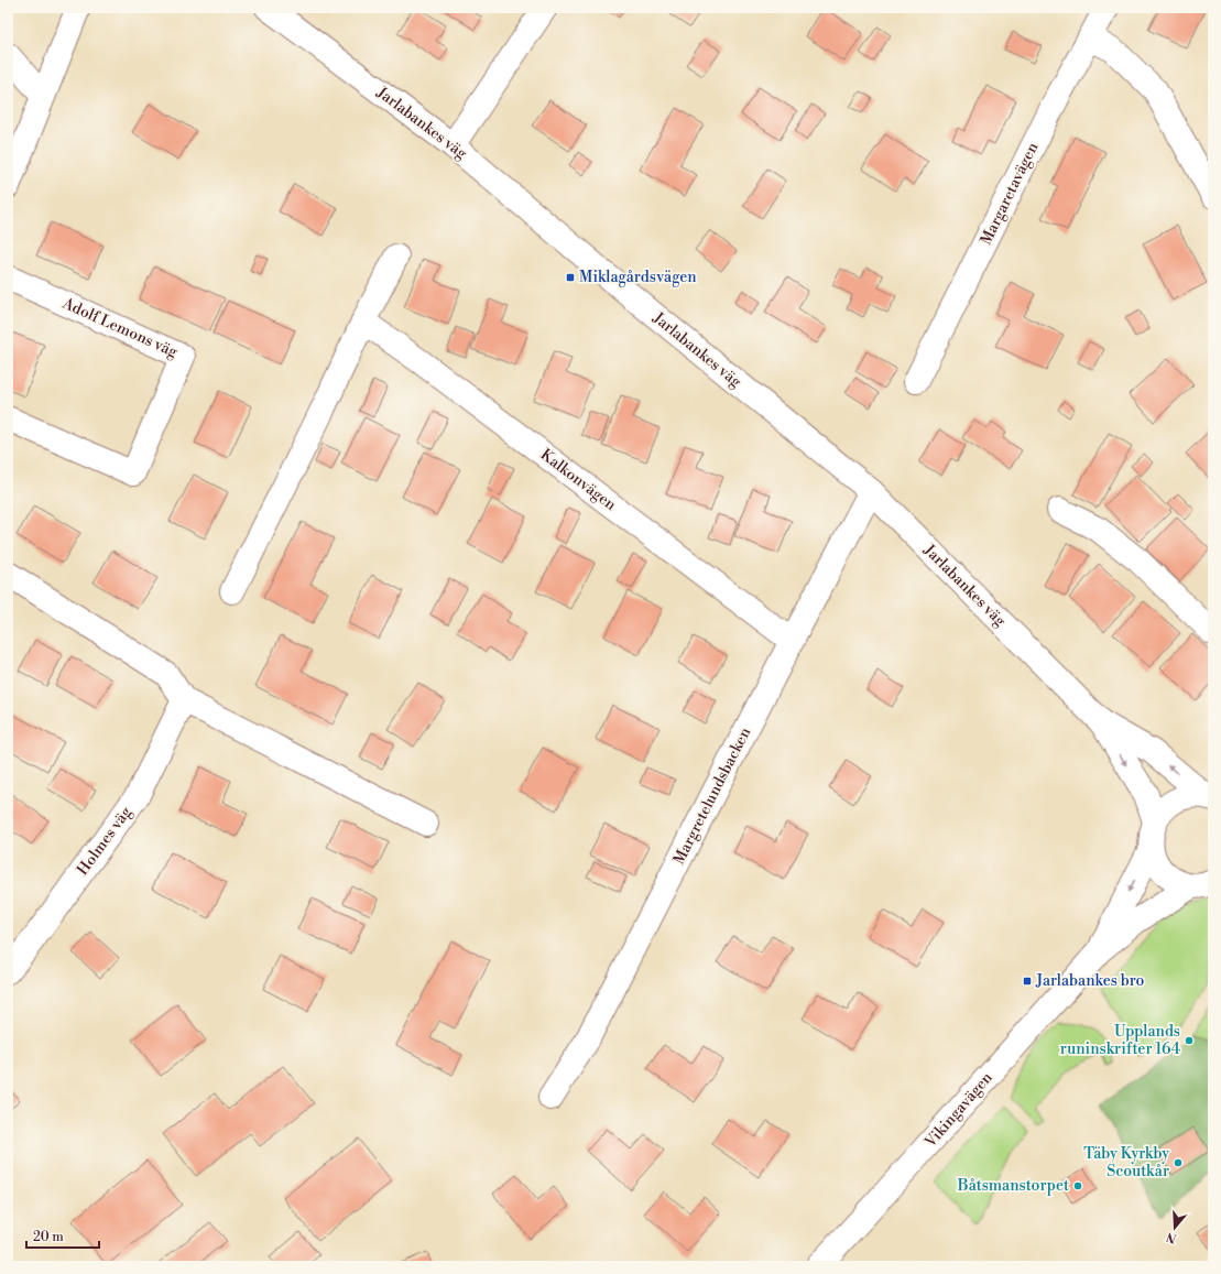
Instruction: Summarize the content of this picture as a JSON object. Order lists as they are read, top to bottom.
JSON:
{
  "streets": {
    "street": [
      "Jarlabankes väg",
      "Margaretavägen",
      "Adolf Lemons väg",
      "Kalkonvägen",
      "Margretelundsbacken",
      "Holmes väg",
      "Vikingavägen"
    ]
  },
  "crossings": [
    ["Jarlabankes väg", "Margretelundsbacken"],
    ["Jarlabankes väg", "Vikingavägen"],
    ["Kalkonvägen", "Margretelundsbacken"]
  ],
  "places": {
    "transit": ["Miklagårdsvägen", "Jarlabankes bro"],
    "other": ["Upplands runinskrifter 164", "Täby Kyrkby Scoutkår", "Båtsmanstorpet"]
  },
  "scale_bar": "20 m",
  "north": "bottom"
}
